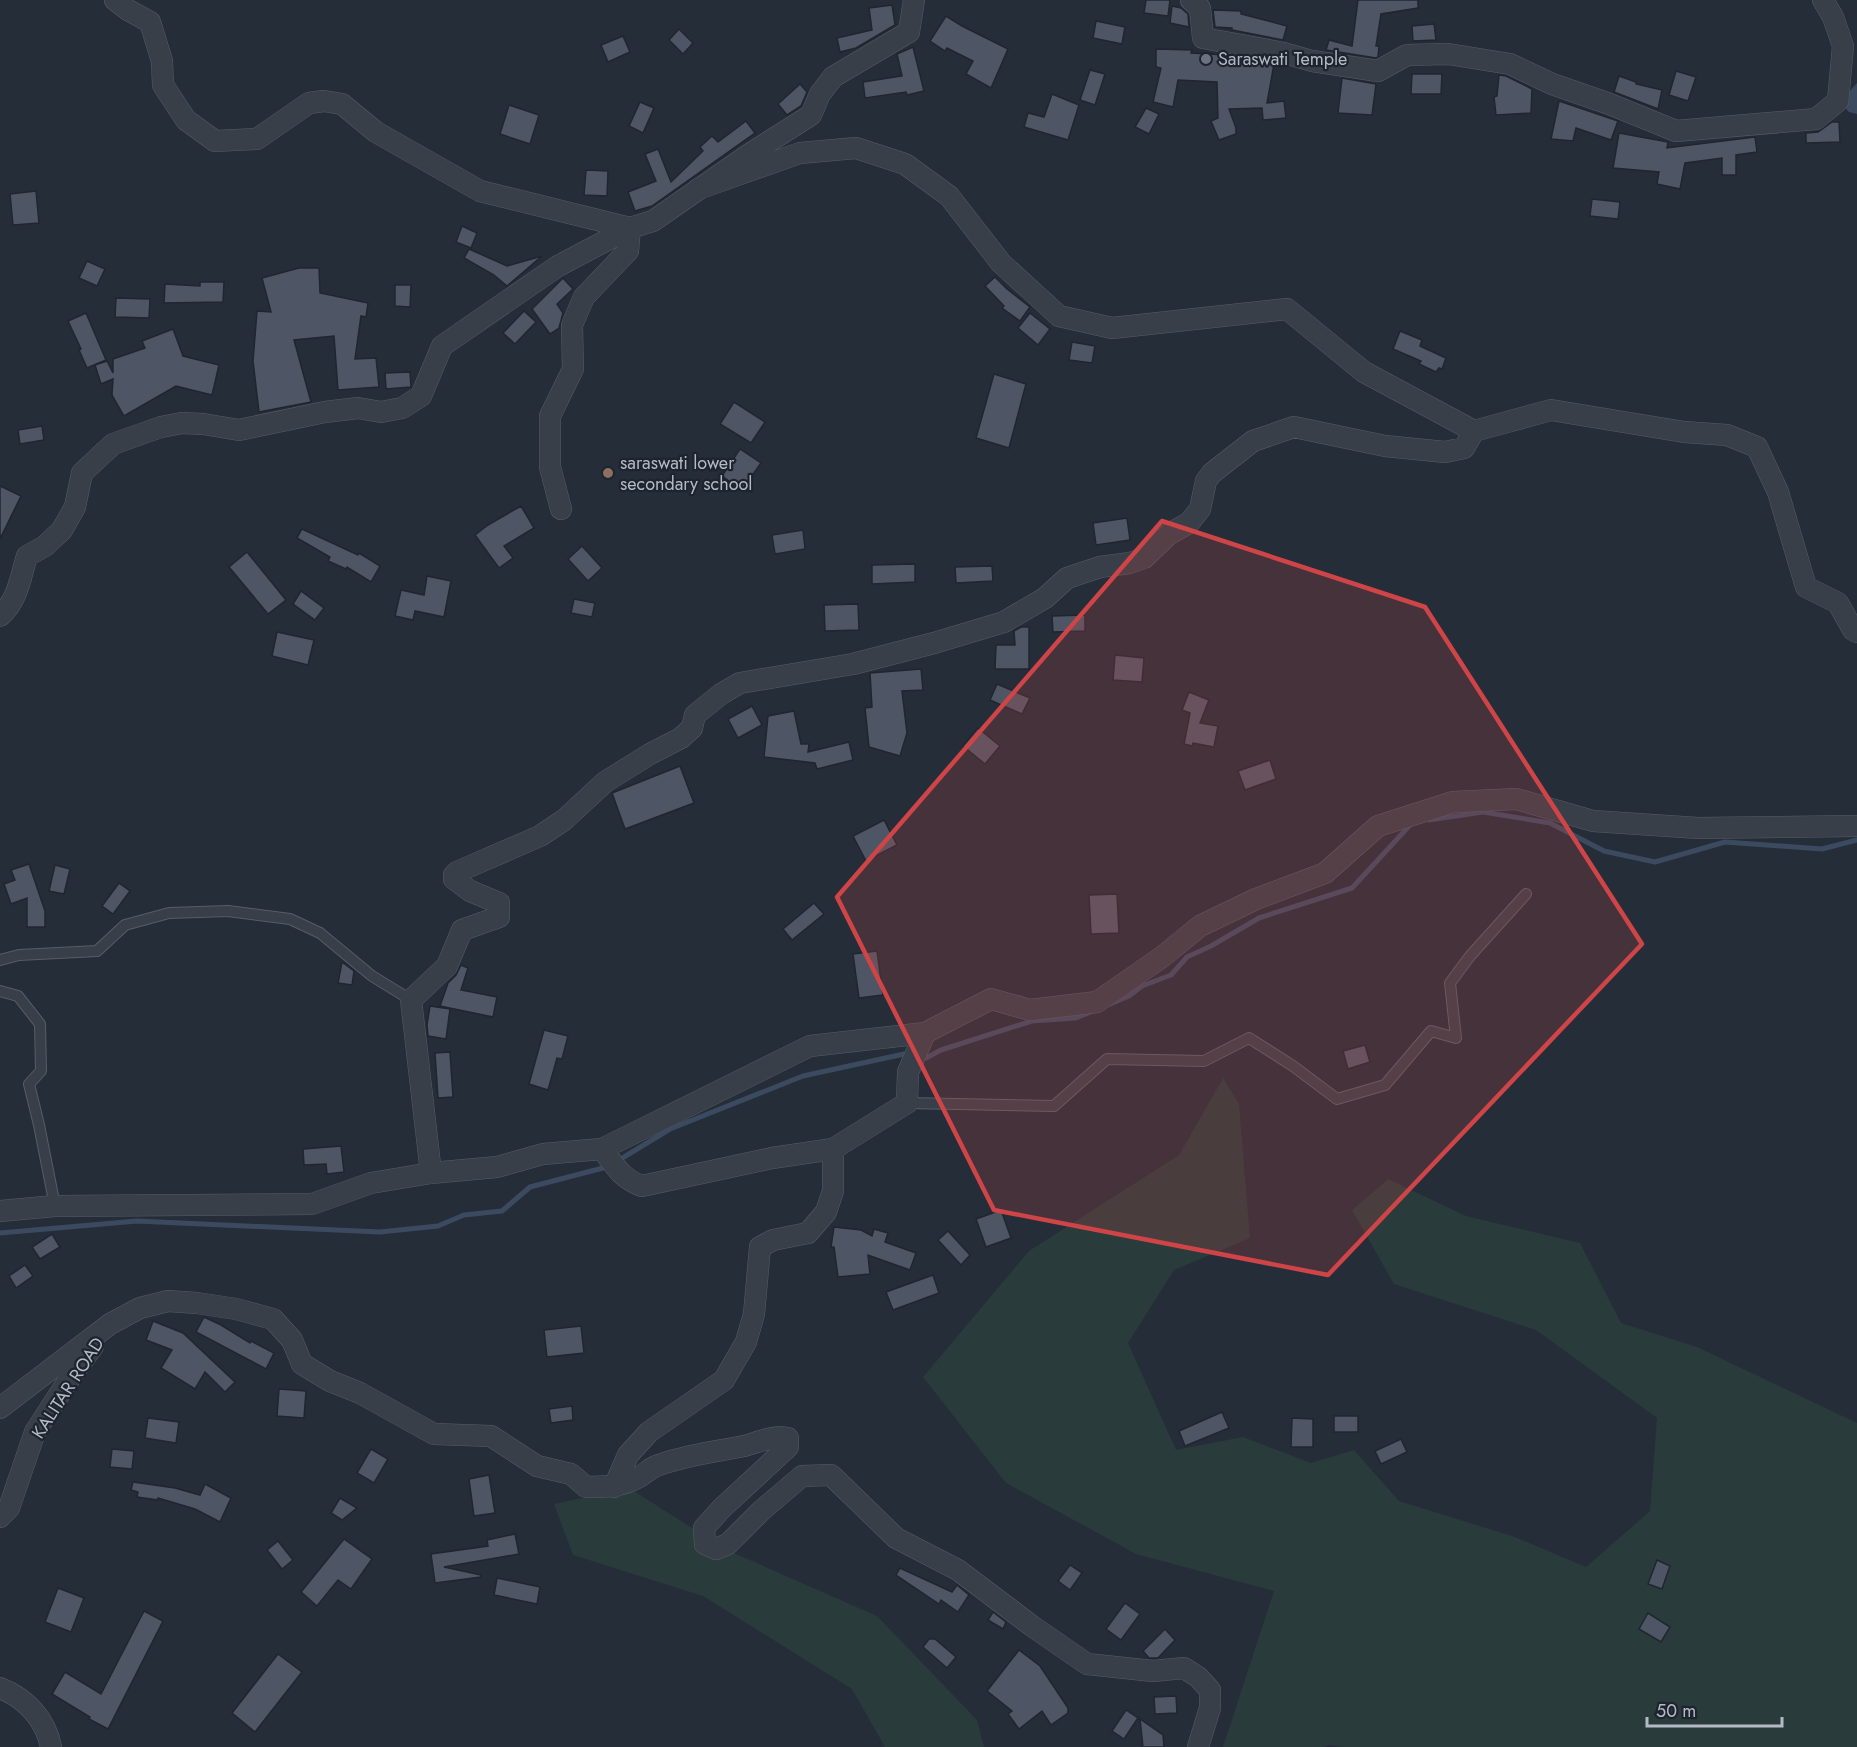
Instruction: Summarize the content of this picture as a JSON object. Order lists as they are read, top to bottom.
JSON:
{
  "streets": {
    "street": ["KALITAR ROAD"]
  },
  "places": ["Saraswati Temple", "saraswati lower secondary school"],
  "scale_bar": "50 m"
}
